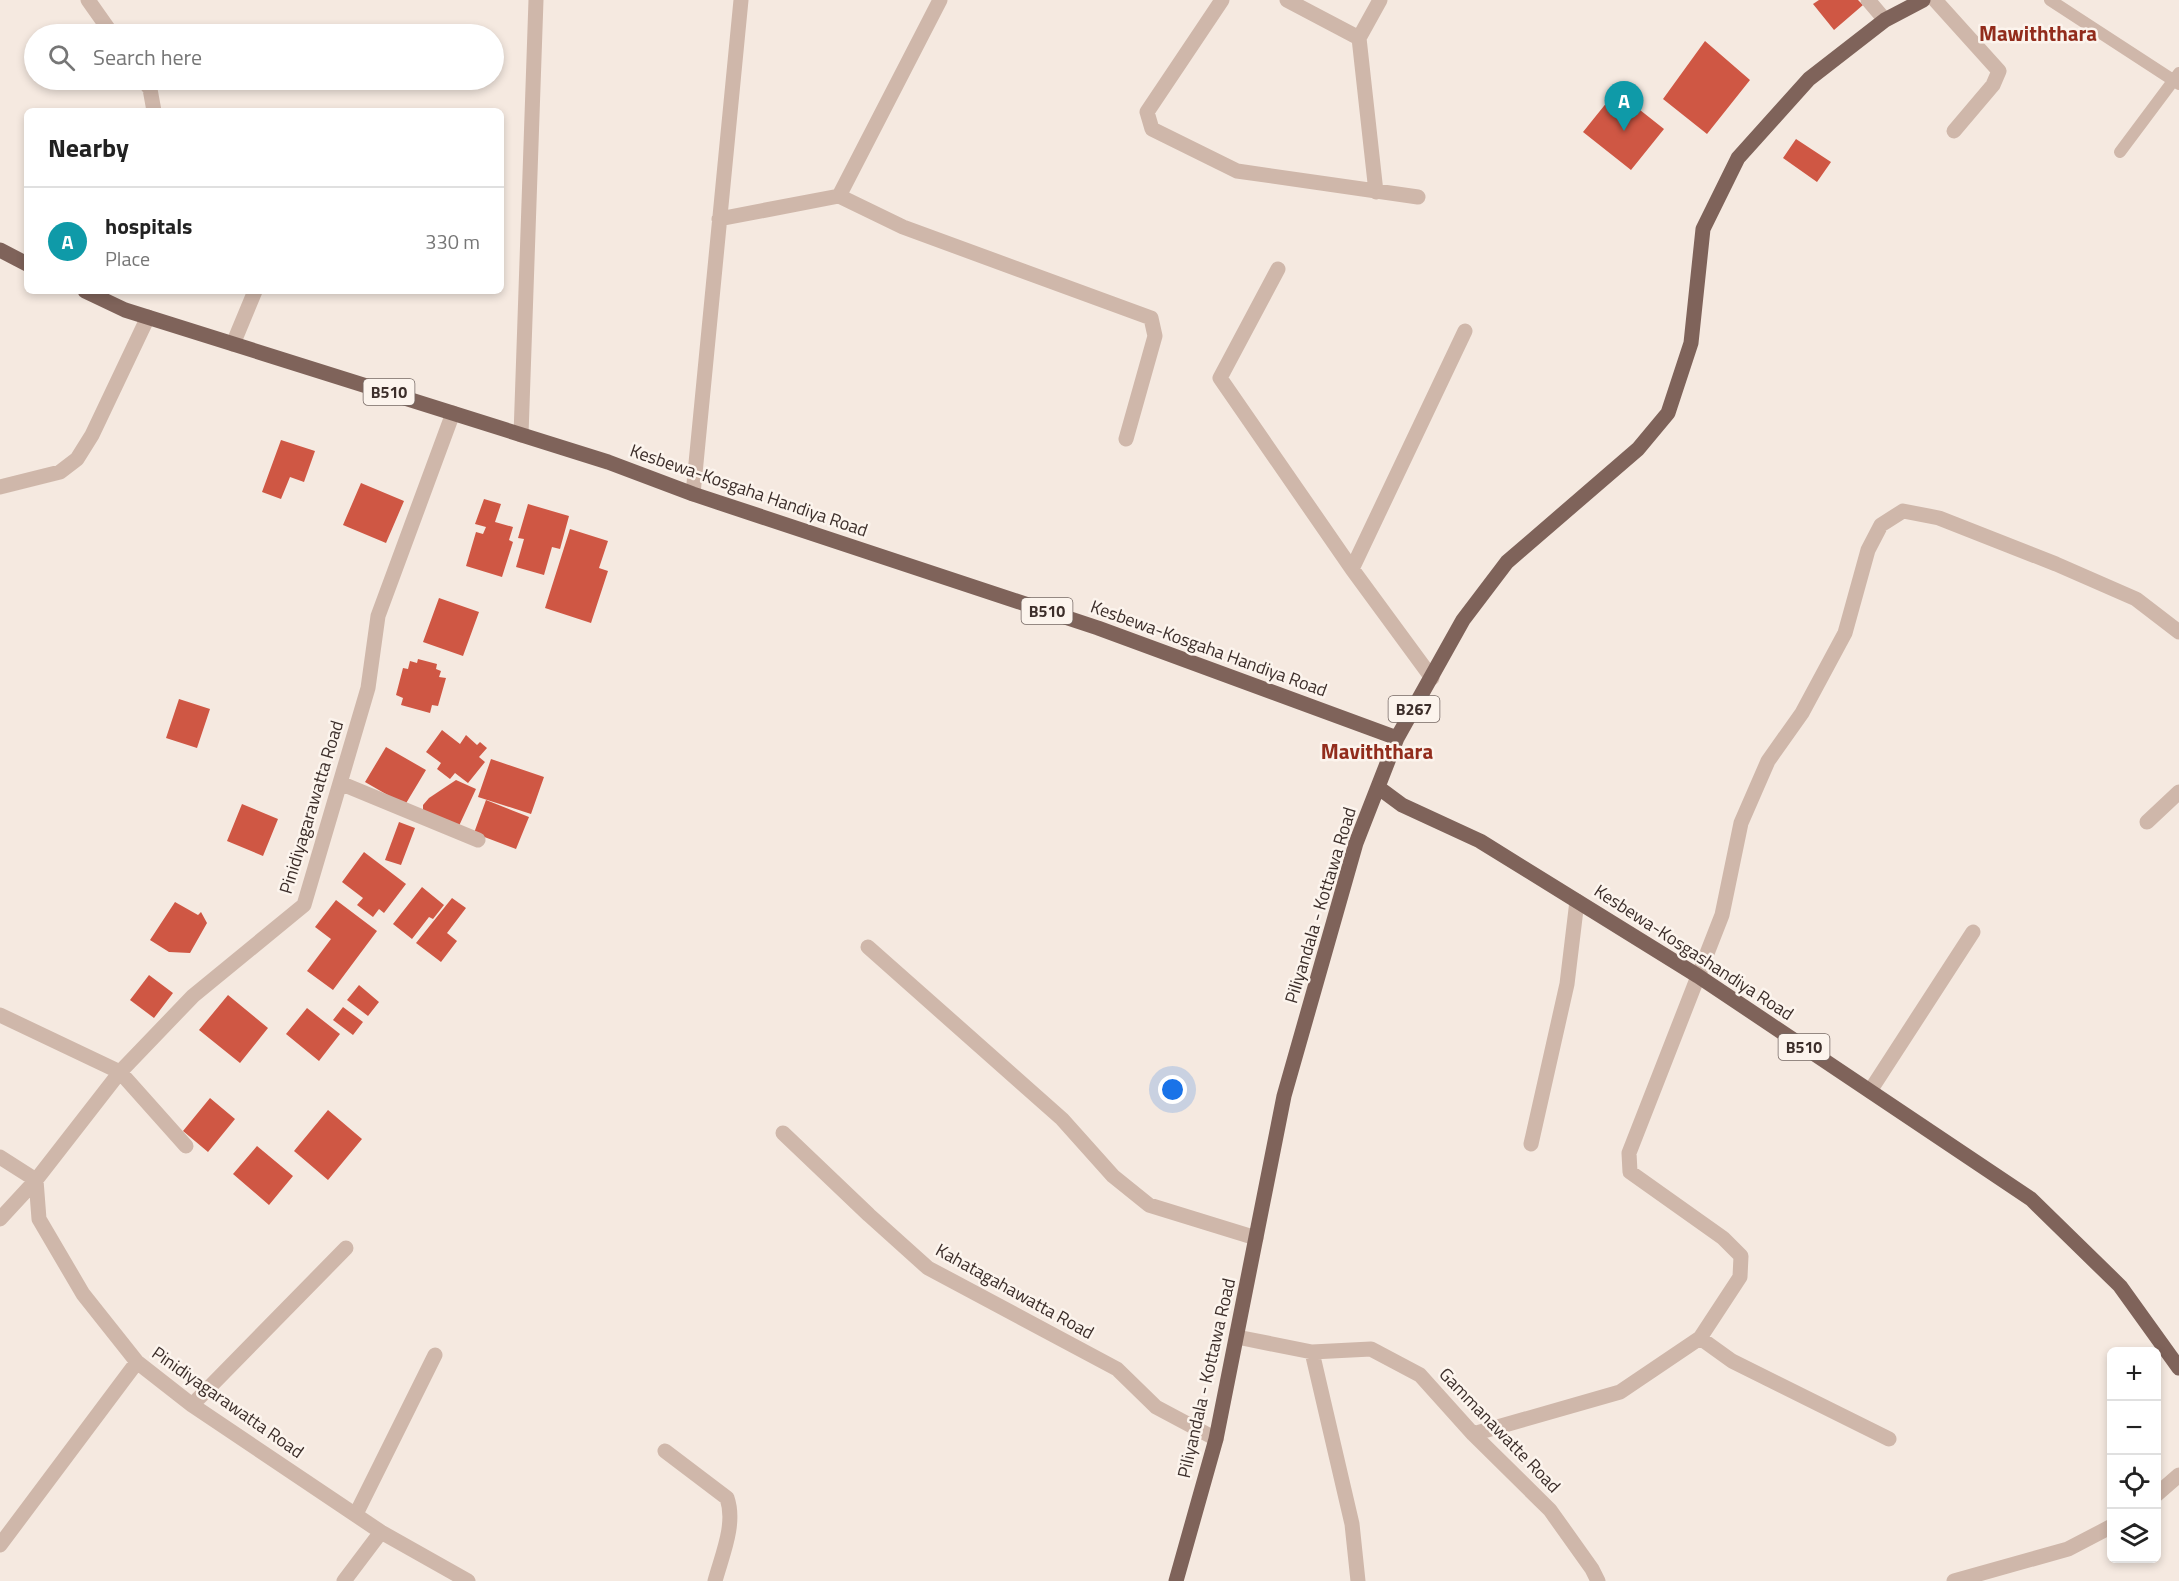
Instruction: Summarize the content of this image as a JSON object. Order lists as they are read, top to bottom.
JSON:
{
  "streets": {
    "main road": [
      "B510",
      "Kesbewa-Kosgaha Handiya Road",
      "B267",
      "Piliyandala - Kottawa Road",
      "Kesbewa-Kosgashandiya Road"
    ],
    "street": ["Pinidiyagarawatta Road", "Kahatagahawatta Road", "Gammanawatte Road"]
  },
  "crossings": [
    ["Kesbewa-Kosgaha Handiya Road", "Pinidiyagarawatta Road"],
    ["Kesbewa-Kosgaha Handiya Road", "Piliyandala - Kottawa Road"],
    ["Piliyandala - Kottawa Road", "Kesbewa-Kosgashandiya Road"],
    ["Piliyandala - Kottawa Road", "Kahatagahawatta Road"],
    ["Piliyandala - Kottawa Road", "Gammanawatte Road"]
  ],
  "districts": ["Mawiththara", "Maviththara"],
  "page": {
    "search": "Search here",
    "pins": "A",
    "heading": "Nearby",
    "list": [
      {
        "mark": "A",
        "name": "hospitals",
        "note": "Place",
        "value": "330 m"
      }
    ],
    "map_buttons": ["+", "−"]
  }
}
